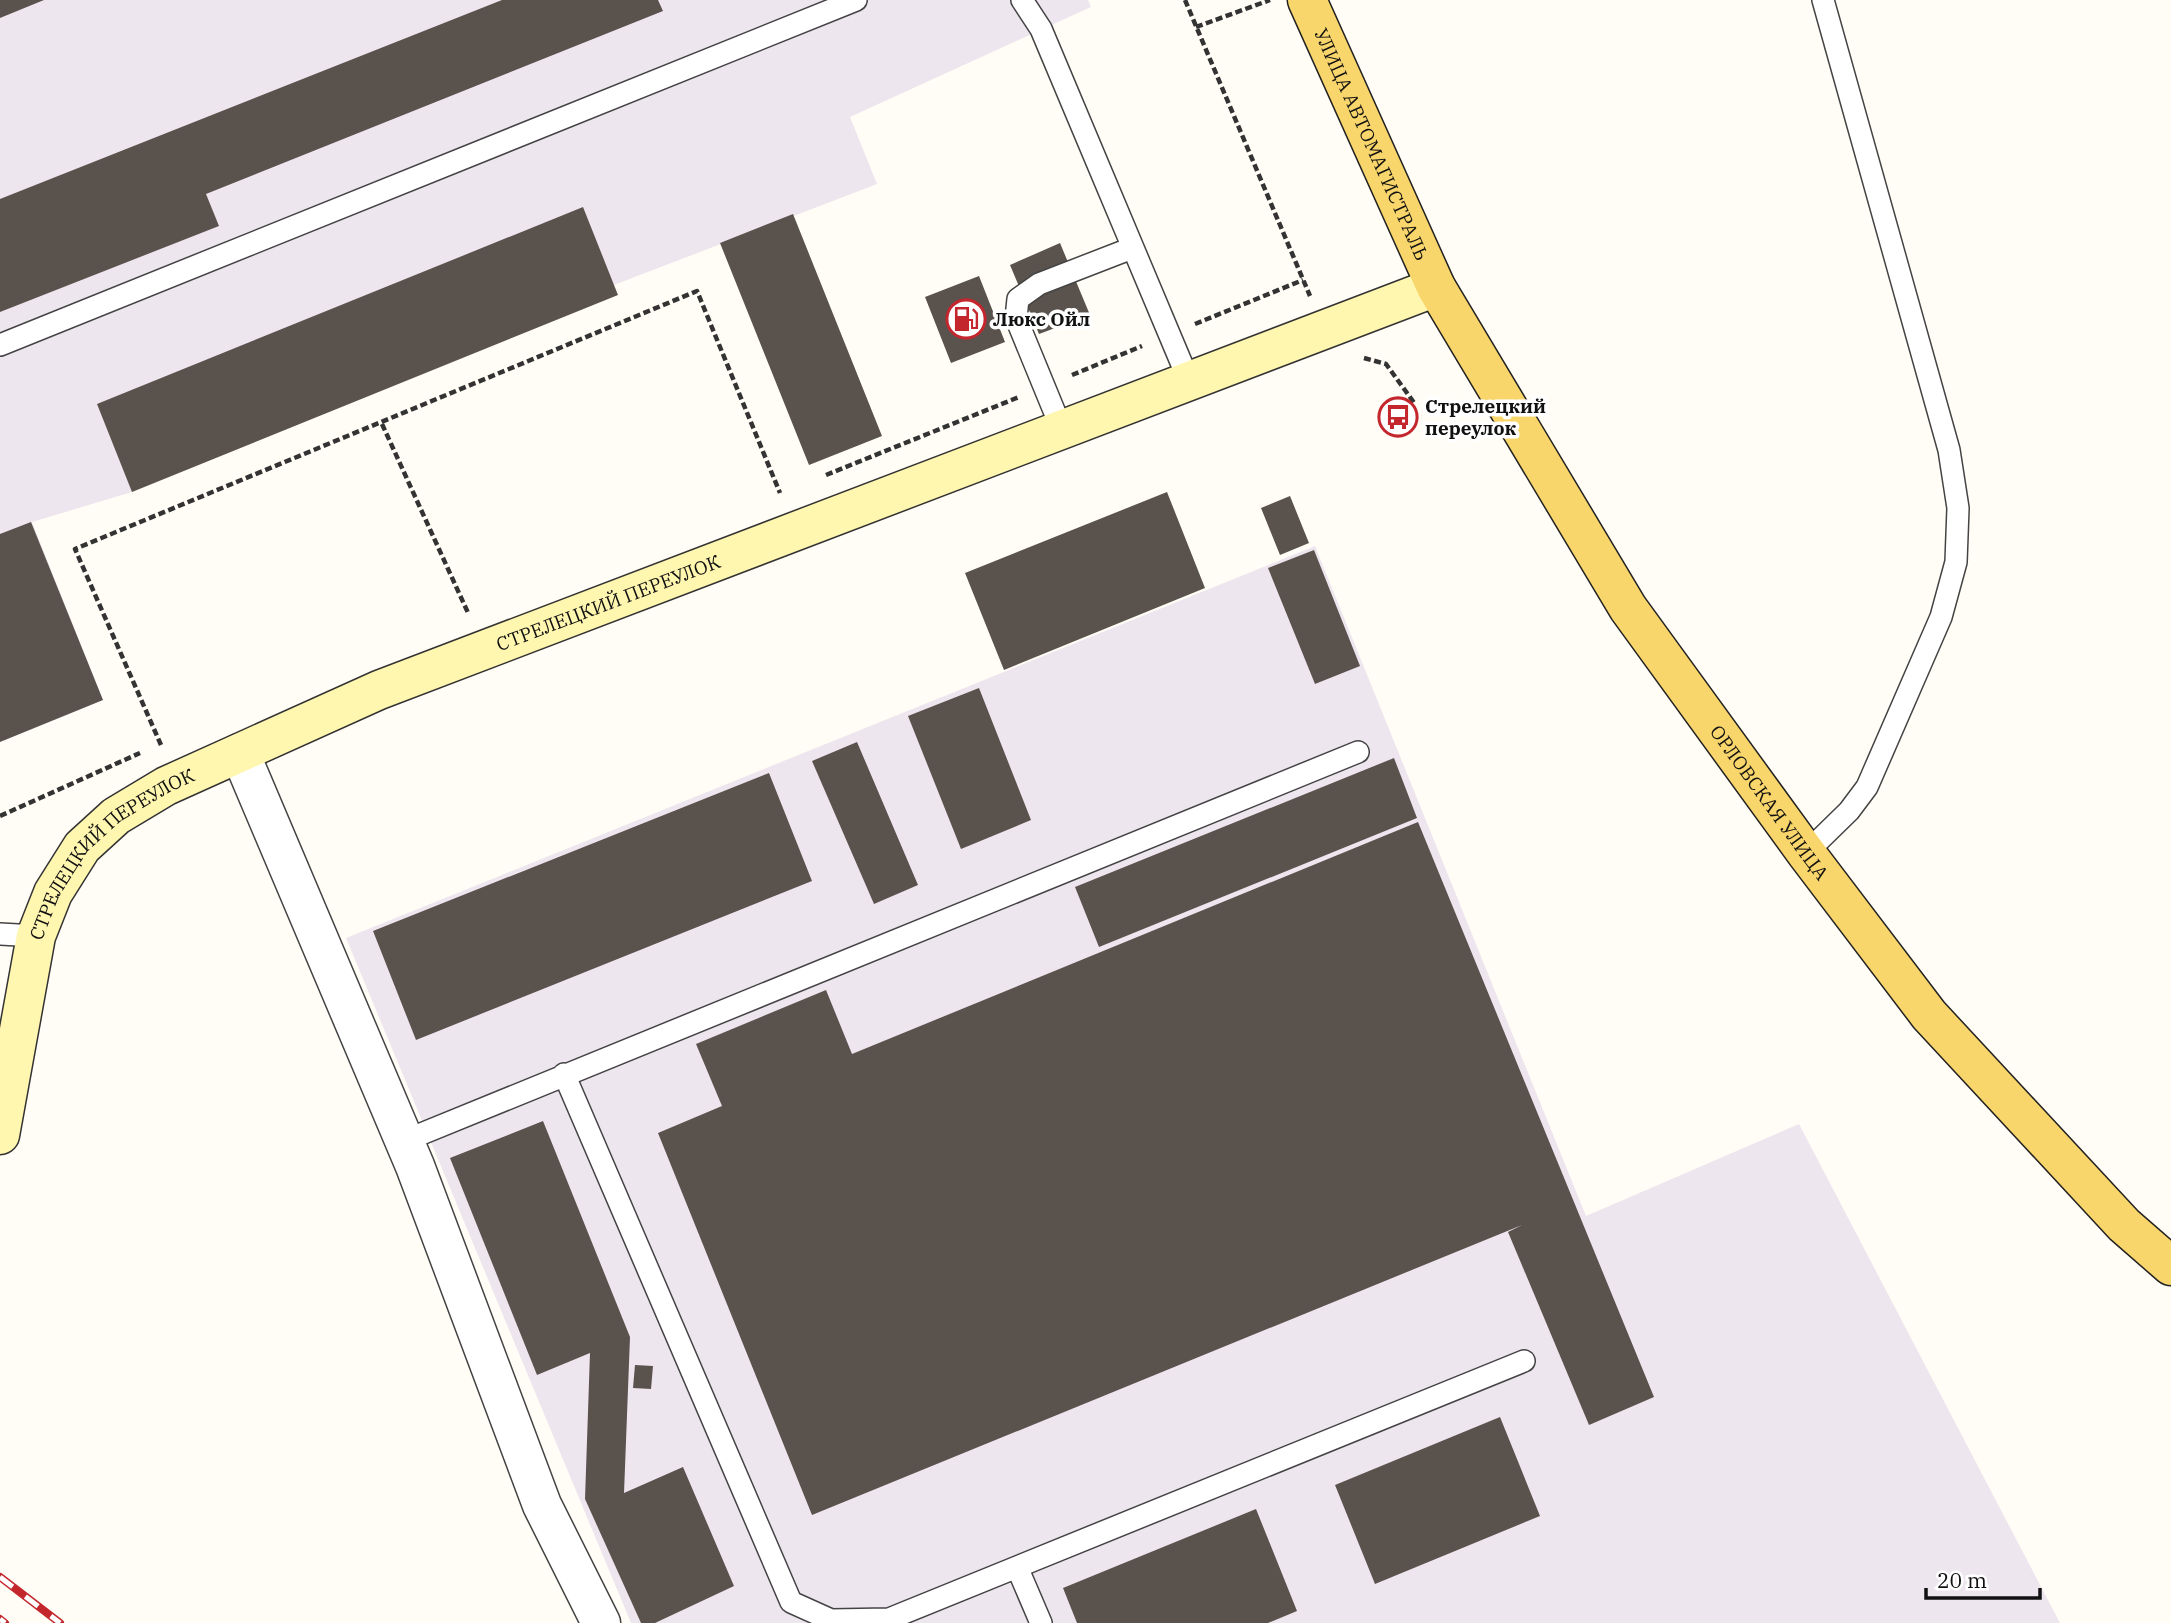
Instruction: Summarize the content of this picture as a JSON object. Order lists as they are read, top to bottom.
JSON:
{
  "streets": {
    "main road": ["УЛИЦА АВТОМАГИСТРАЛЬ", "СТРЕЛЕЦКИЙ ПЕРЕУЛОК", "ОРЛОВСКАЯ УЛИЦА"]
  },
  "crossings": [
    ["УЛИЦА АВТОМАГИСТРАЛЬ", "СТРЕЛЕЦКИЙ ПЕРЕУЛОК"],
    ["УЛИЦА АВТОМАГИСТРАЛЬ", "ОРЛОВСКАЯ УЛИЦА"],
    ["СТРЕЛЕЦКИЙ ПЕРЕУЛОК", "ОРЛОВСКАЯ УЛИЦА"]
  ],
  "places": {
    "fuel station": ["Люкс Ойл"],
    "bus stop": ["Стрелецкий переулок"]
  },
  "scale_bar": "20 m"
}
